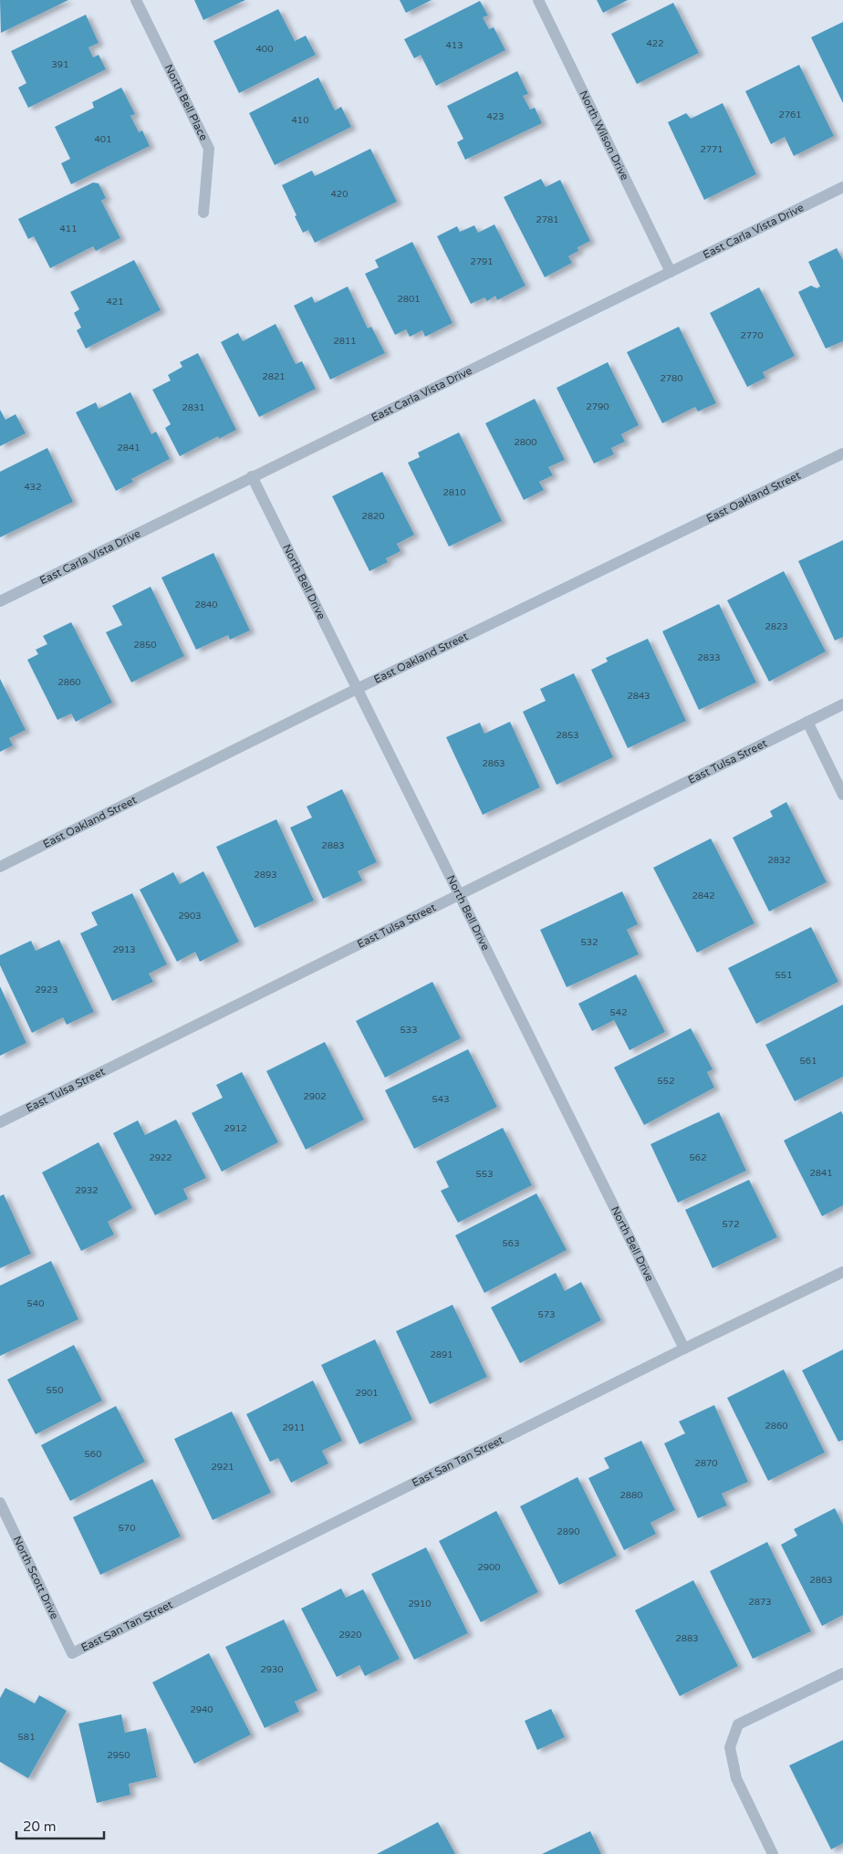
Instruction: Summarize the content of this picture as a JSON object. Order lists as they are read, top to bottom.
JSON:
{
  "streets": {
    "street": [
      "North Bell Place",
      "North Wilson Drive",
      "East Carla Vista Drive",
      "East Oakland Street",
      "North Bell Drive",
      "East Tulsa Street",
      "East San Tan Street",
      "North Scott Drive"
    ]
  },
  "crossings": [
    ["North Wilson Drive", "East Carla Vista Drive"],
    ["East Carla Vista Drive", "North Bell Drive"],
    ["East Oakland Street", "North Bell Drive"],
    ["North Bell Drive", "East Tulsa Street"],
    ["North Bell Drive", "East San Tan Street"],
    ["East San Tan Street", "North Scott Drive"]
  ],
  "house_numbers": [
    "422",
    "413",
    "400",
    "391",
    "2761",
    "423",
    "410",
    "401",
    "2771",
    "420",
    "2781",
    "411",
    "2791",
    "2801",
    "421",
    "2770",
    "2811",
    "2821",
    "2780",
    "2790",
    "2831",
    "2800",
    "2841",
    "432",
    "2810",
    "2820",
    "2840",
    "2823",
    "2850",
    "2833",
    "2860",
    "2843",
    "2853",
    "2863",
    "2883",
    "2832",
    "2893",
    "2842",
    "2903",
    "532",
    "2913",
    "551",
    "2923",
    "542",
    "533",
    "561",
    "552",
    "2902",
    "543",
    "2912",
    "2922",
    "562",
    "2841",
    "553",
    "2932",
    "572",
    "563",
    "540",
    "573",
    "2891",
    "550",
    "2901",
    "2860",
    "2911",
    "560",
    "2870",
    "2921",
    "2880",
    "570",
    "2890",
    "2900",
    "2863",
    "2873",
    "2910",
    "2920",
    "2883",
    "2930",
    "2940",
    "581",
    "2950"
  ],
  "scale_bar": "20 m"
}
